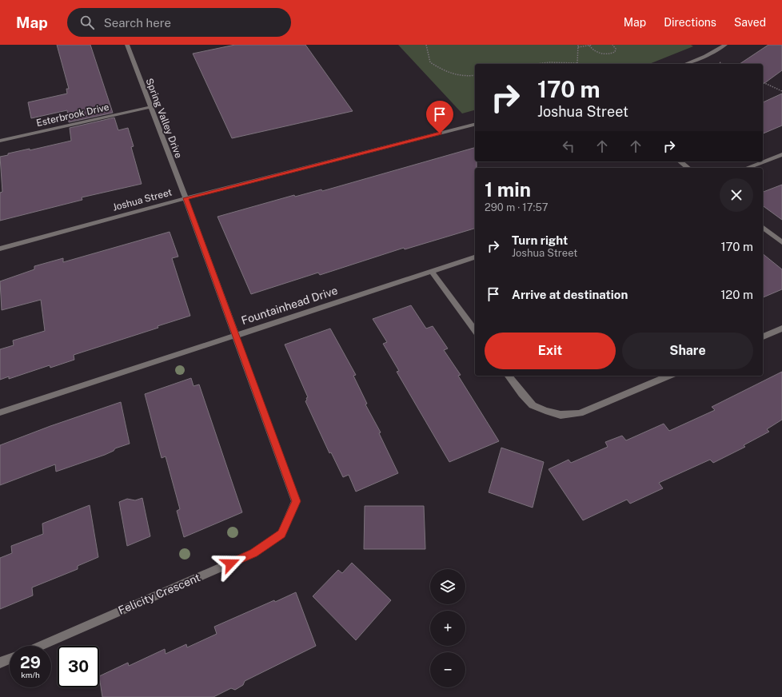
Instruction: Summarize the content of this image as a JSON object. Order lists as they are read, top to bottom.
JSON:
{
  "streets": {
    "street": [
      "Esterbrook Drive",
      "Spring Valley Drive",
      "Joshua Street",
      "Fountainhead Drive",
      "Felicity Crescent"
    ]
  },
  "crossings": [
    ["Esterbrook Drive", "Spring Valley Drive"],
    ["Spring Valley Drive", "Joshua Street"],
    ["Spring Valley Drive", "Felicity Crescent"],
    ["Joshua Street", "Felicity Crescent"],
    ["Fountainhead Drive", "Felicity Crescent"]
  ],
  "page": {
    "header": "Map",
    "search": "Search here",
    "nav": ["Map", "Directions", "Saved"],
    "turn": ["170 m", "Joshua Street"],
    "heading": ["1 min", "290 m · 17:57"],
    "list": [
      {
        "name": "Turn right",
        "note": "Joshua Street",
        "value": "170 m"
      },
      {
        "name": "Arrive at destination",
        "value": "120 m"
      }
    ],
    "buttons": ["Exit", "Share"],
    "map_buttons": ["+", "−"],
    "speed": "29 km/h",
    "limit": "30"
  }
}
